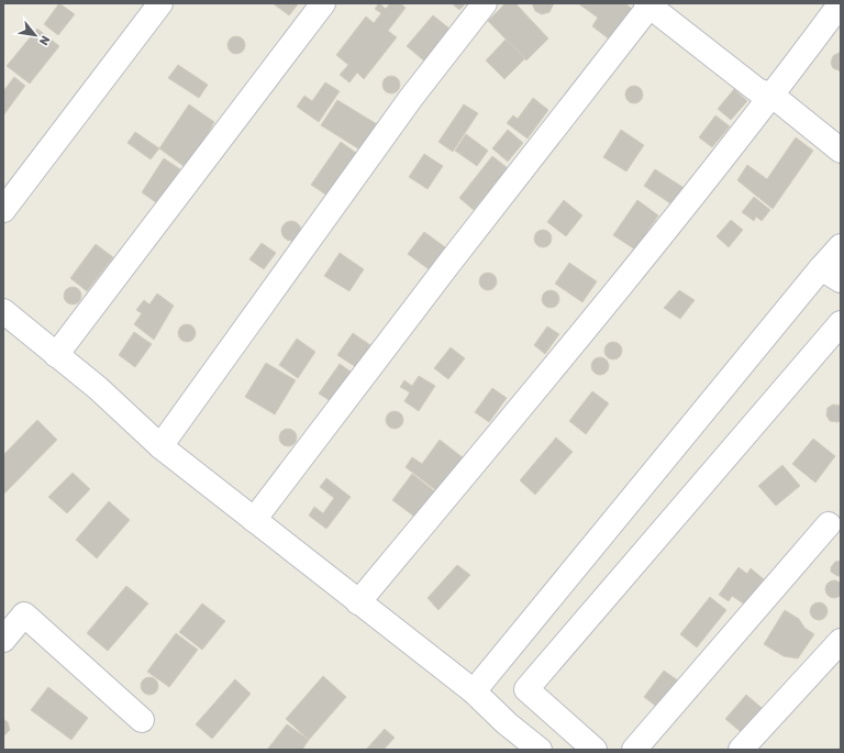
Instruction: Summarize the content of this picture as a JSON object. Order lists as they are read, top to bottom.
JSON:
{
  "north": "bottom right"
}
